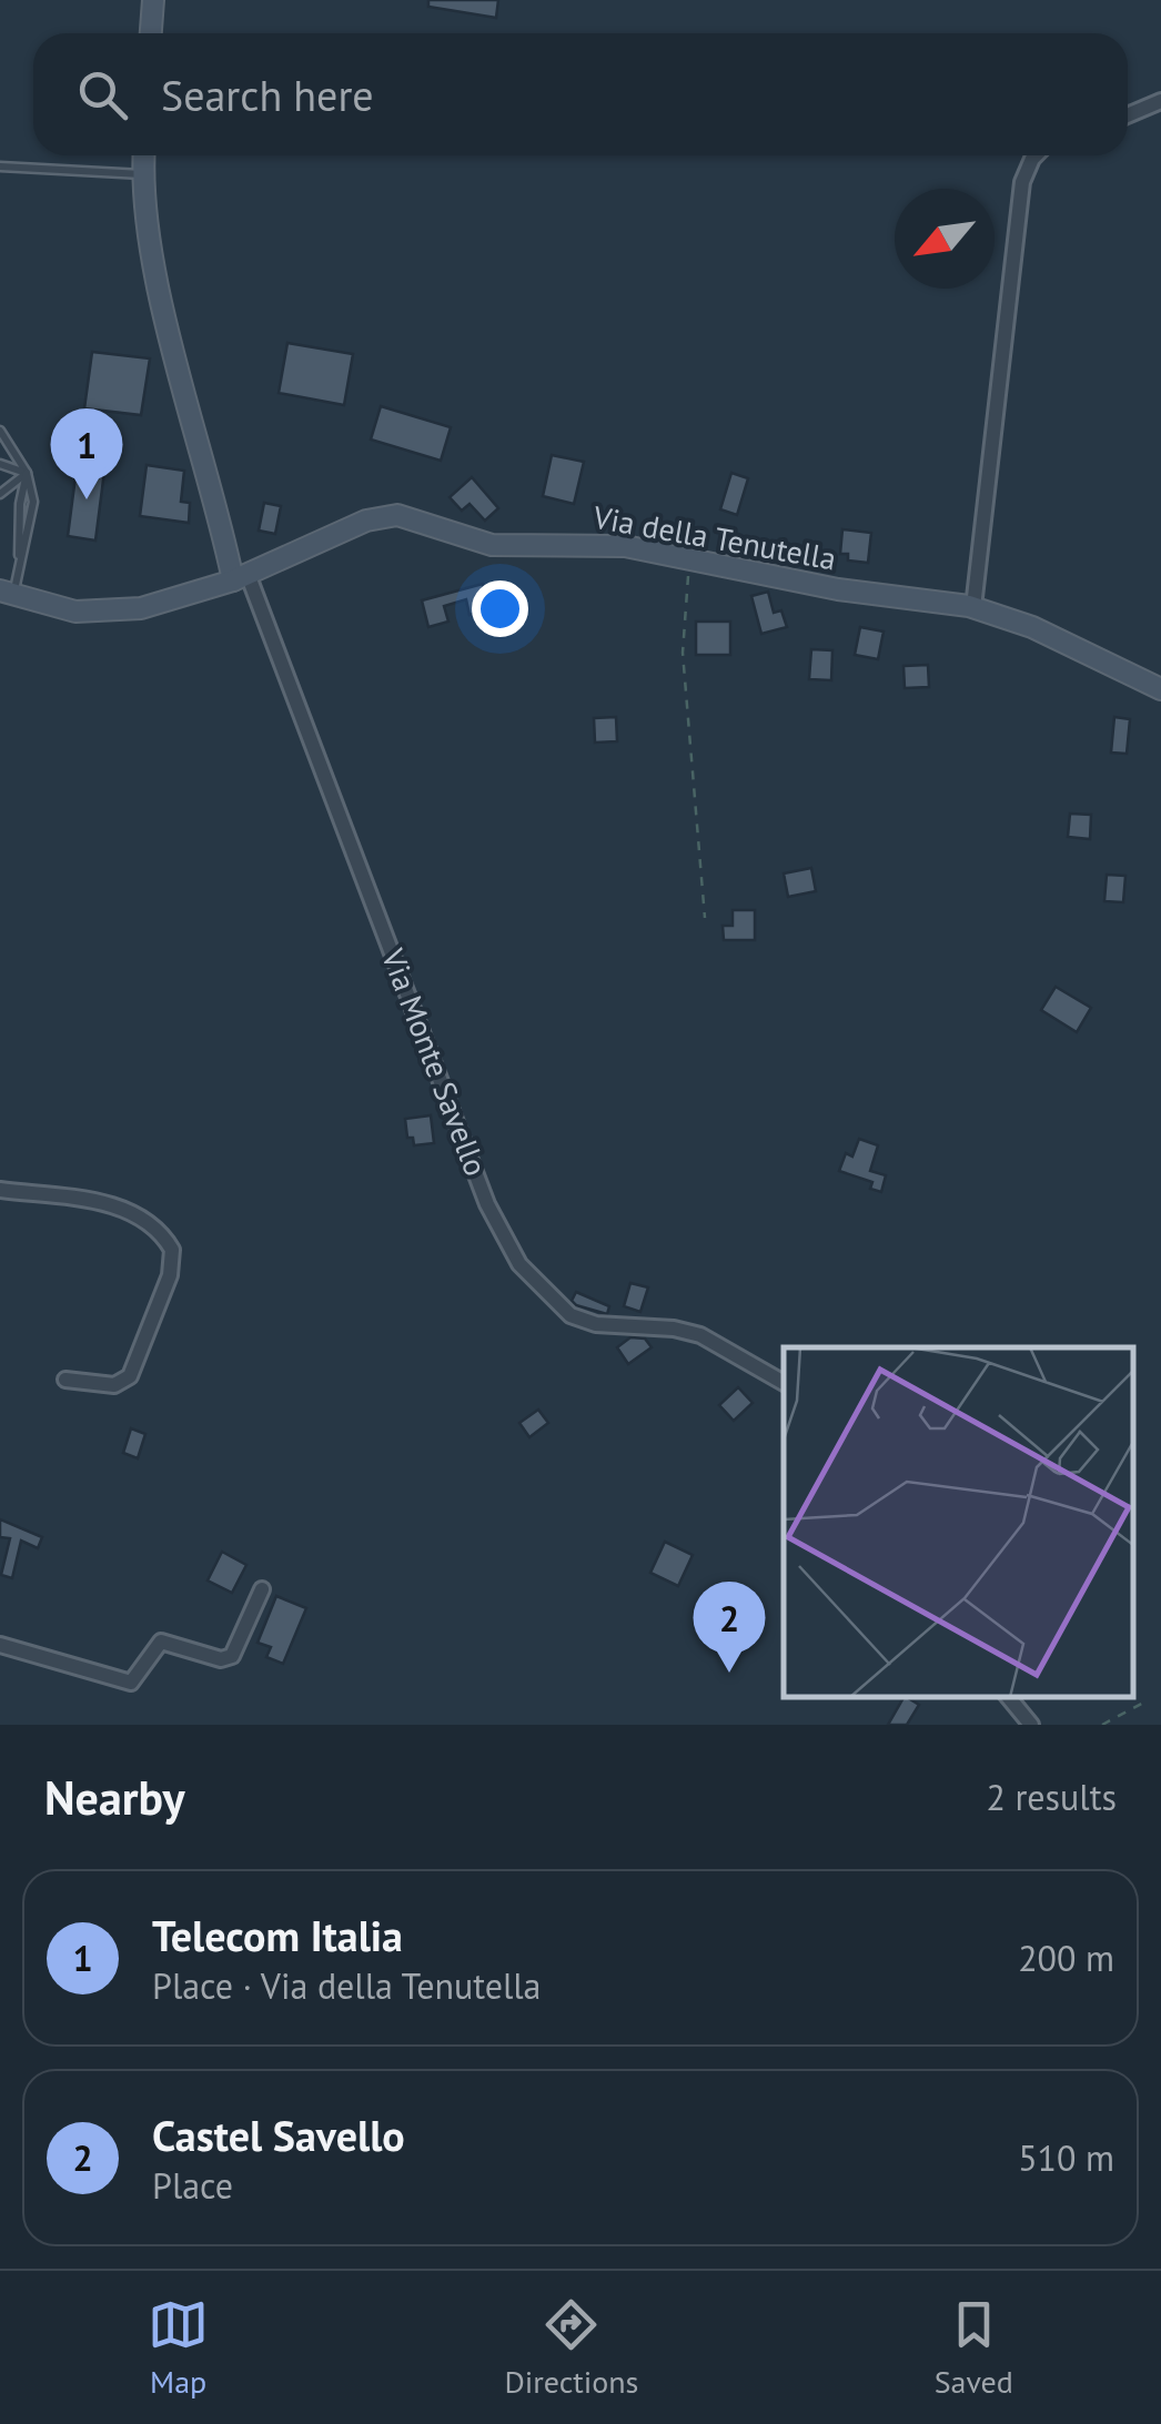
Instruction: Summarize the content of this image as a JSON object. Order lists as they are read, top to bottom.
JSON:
{
  "streets": {
    "street": ["Via della Tenutella", "Via Monte Savello"]
  },
  "crossings": [
    ["Via della Tenutella", "Via Monte Savello"]
  ],
  "north": "bottom left",
  "page": {
    "search": "Search here",
    "pins": ["1", "2"],
    "heading": ["Nearby", "2 results"],
    "list": [
      {
        "mark": "1",
        "name": "Telecom Italia",
        "note": "Place · Via della Tenutella",
        "value": "200 m"
      },
      {
        "mark": "2",
        "name": "Castel Savello",
        "note": "Place",
        "value": "510 m"
      }
    ],
    "nav": ["Map", "Directions", "Saved"]
  }
}
